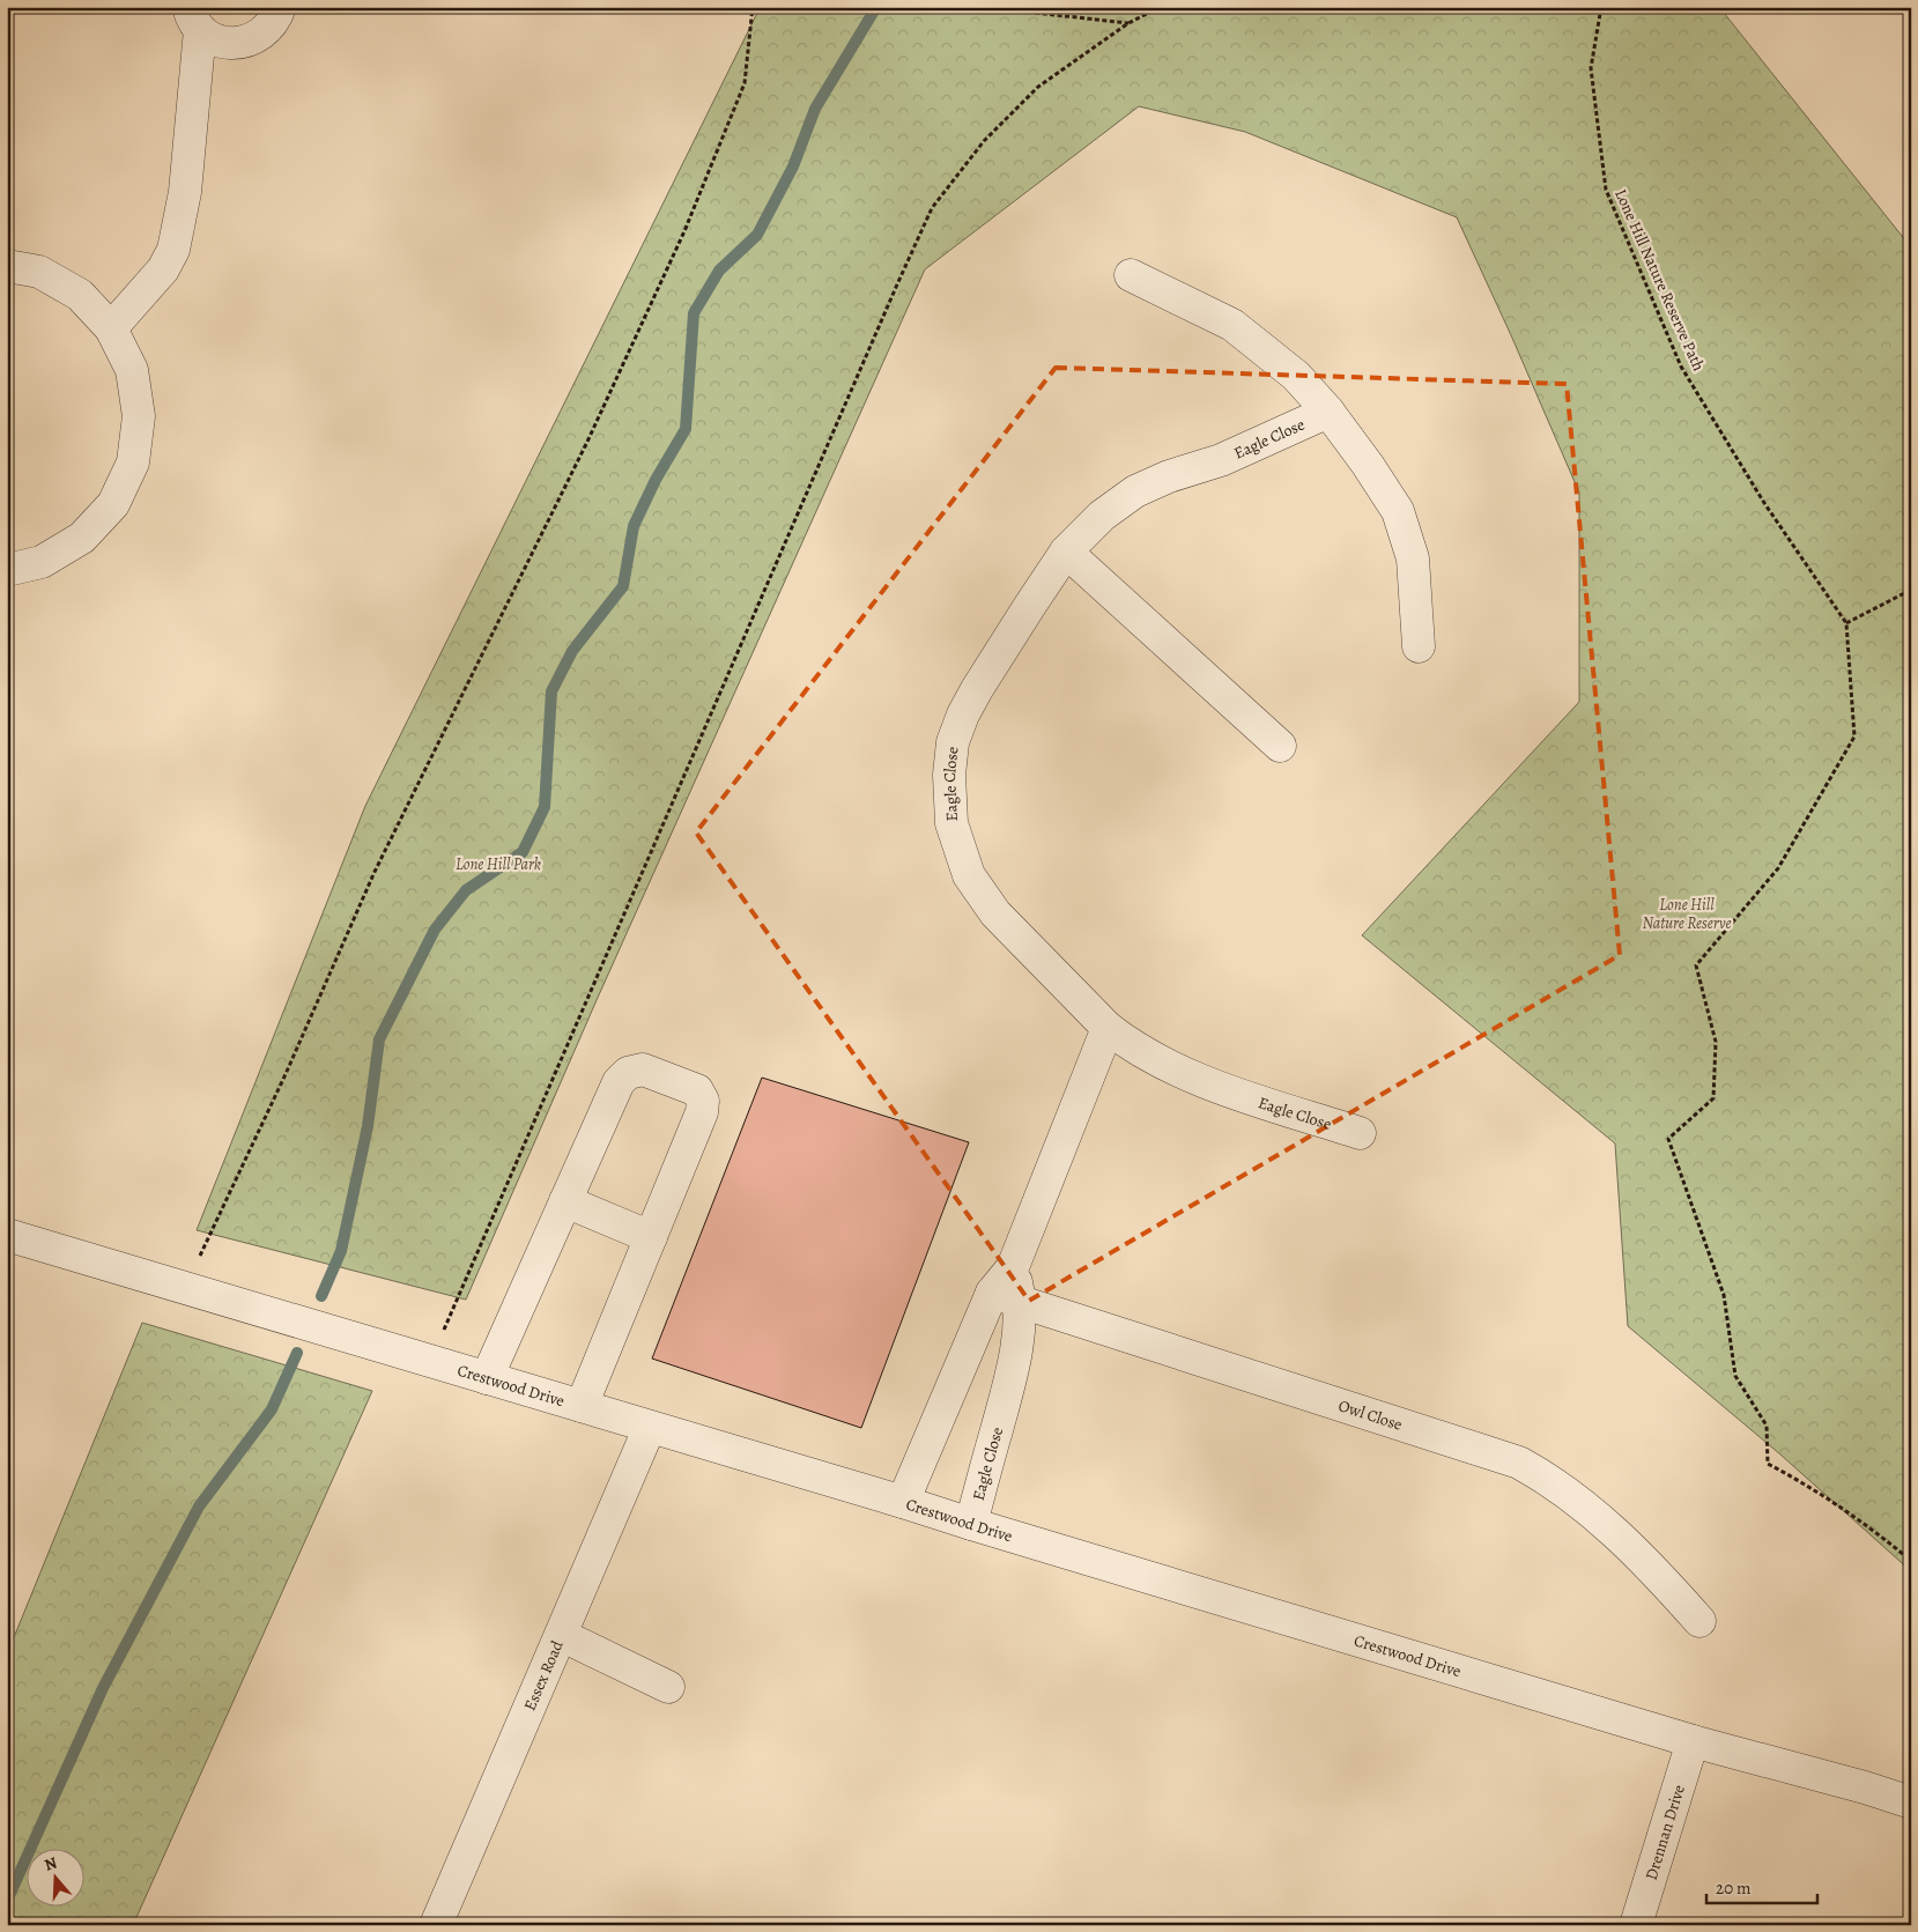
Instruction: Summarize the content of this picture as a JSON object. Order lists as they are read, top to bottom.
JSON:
{
  "streets": {
    "street": [
      "Eagle Close",
      "Crestwood Drive",
      "Owl Close",
      "Essex Road",
      "Drennan Drive"
    ],
    "path": ["Lone Hill Nature Reserve Path"]
  },
  "crossings": [
    ["Eagle Close", "Crestwood Drive"],
    ["Eagle Close", "Owl Close"],
    ["Crestwood Drive", "Essex Road"],
    ["Crestwood Drive", "Drennan Drive"]
  ],
  "parks": ["Lone Hill Park", "Lone Hill Nature Reserve"],
  "scale_bar": "20 m",
  "north": "top"
}
